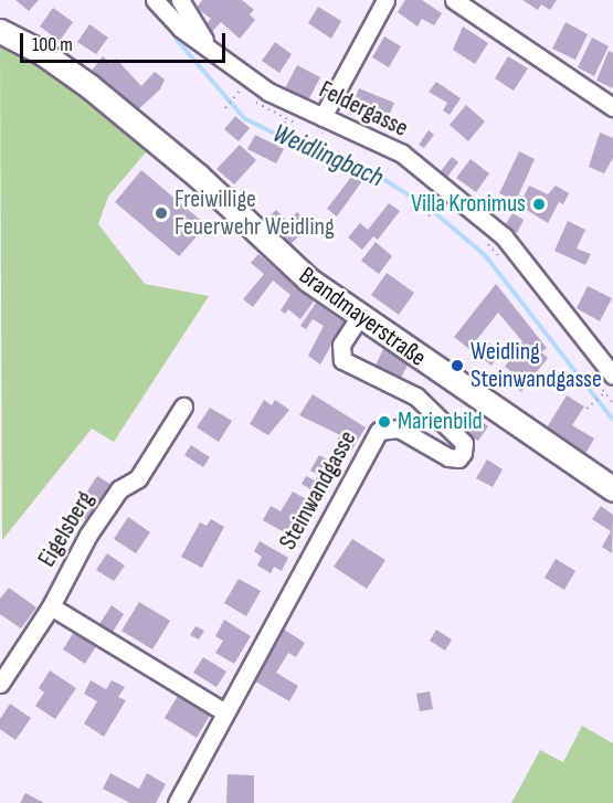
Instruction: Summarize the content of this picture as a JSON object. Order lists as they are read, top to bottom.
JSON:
{
  "streets": {
    "main road": ["Brandmayerstraße"],
    "street": ["Feldergasse", "Steinwandgasse", "Eigelsberg"]
  },
  "crossings": [
    ["Brandmayerstraße", "Steinwandgasse"]
  ],
  "water": ["Weidlingbach"],
  "places": [
    "Villa Kronimus",
    "Freiwillige Feuerwehr Weidling",
    "Weidling Steinwandgasse",
    "Marienbild"
  ],
  "scale_bar": "100 m"
}
